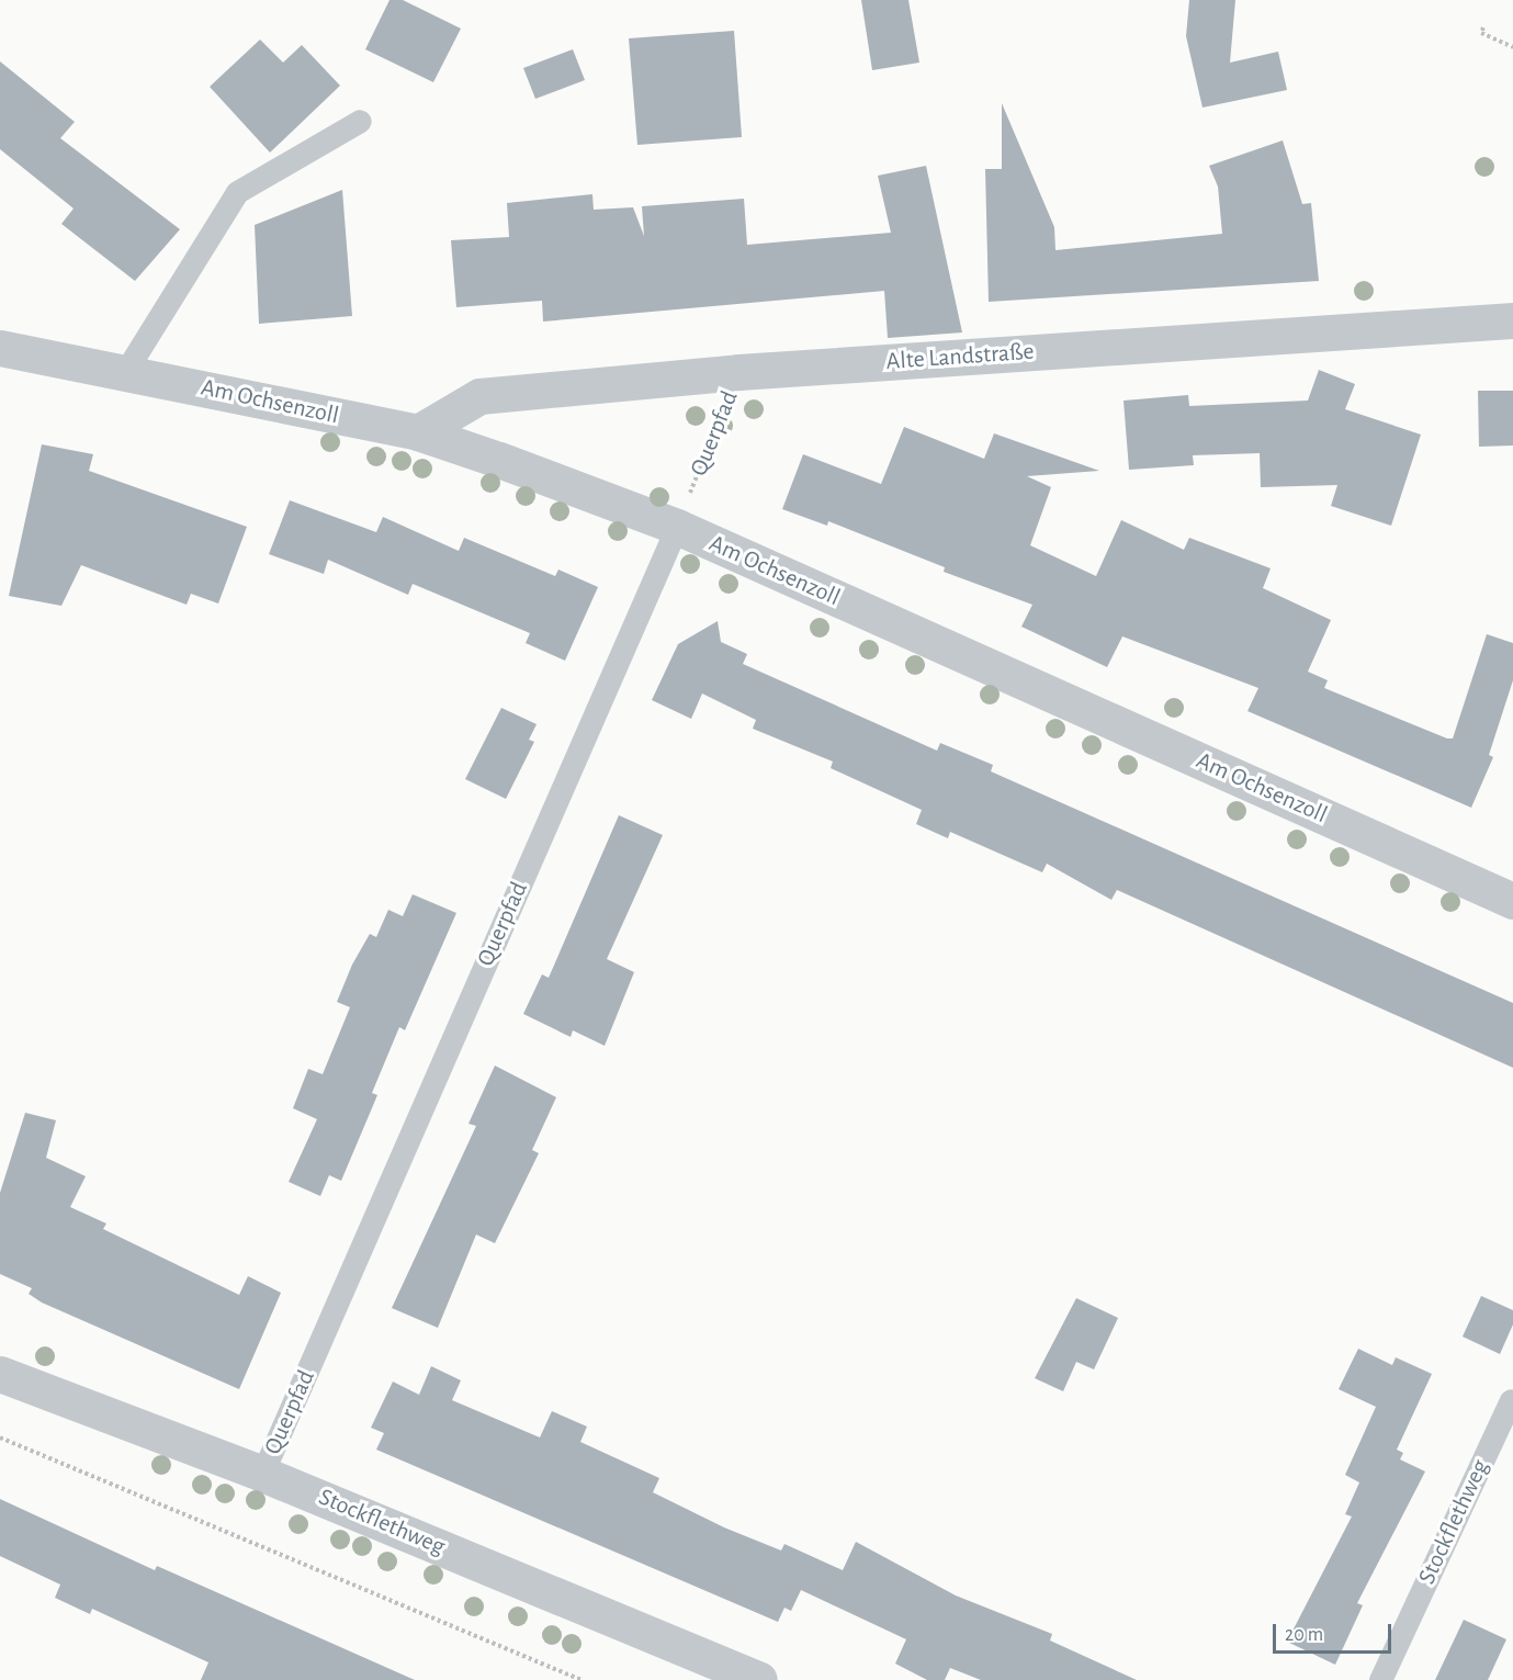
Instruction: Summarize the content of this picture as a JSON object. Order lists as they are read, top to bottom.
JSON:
{
  "streets": {
    "street": ["Alte Landstraße", "Am Ochsenzoll", "Stockflethweg"],
    "lane": ["Querpfad"]
  },
  "crossings": [
    ["Alte Landstraße", "Am Ochsenzoll"],
    ["Alte Landstraße", "Querpfad"],
    ["Am Ochsenzoll", "Querpfad"],
    ["Querpfad", "Stockflethweg"]
  ],
  "scale_bar": "20 m"
}
